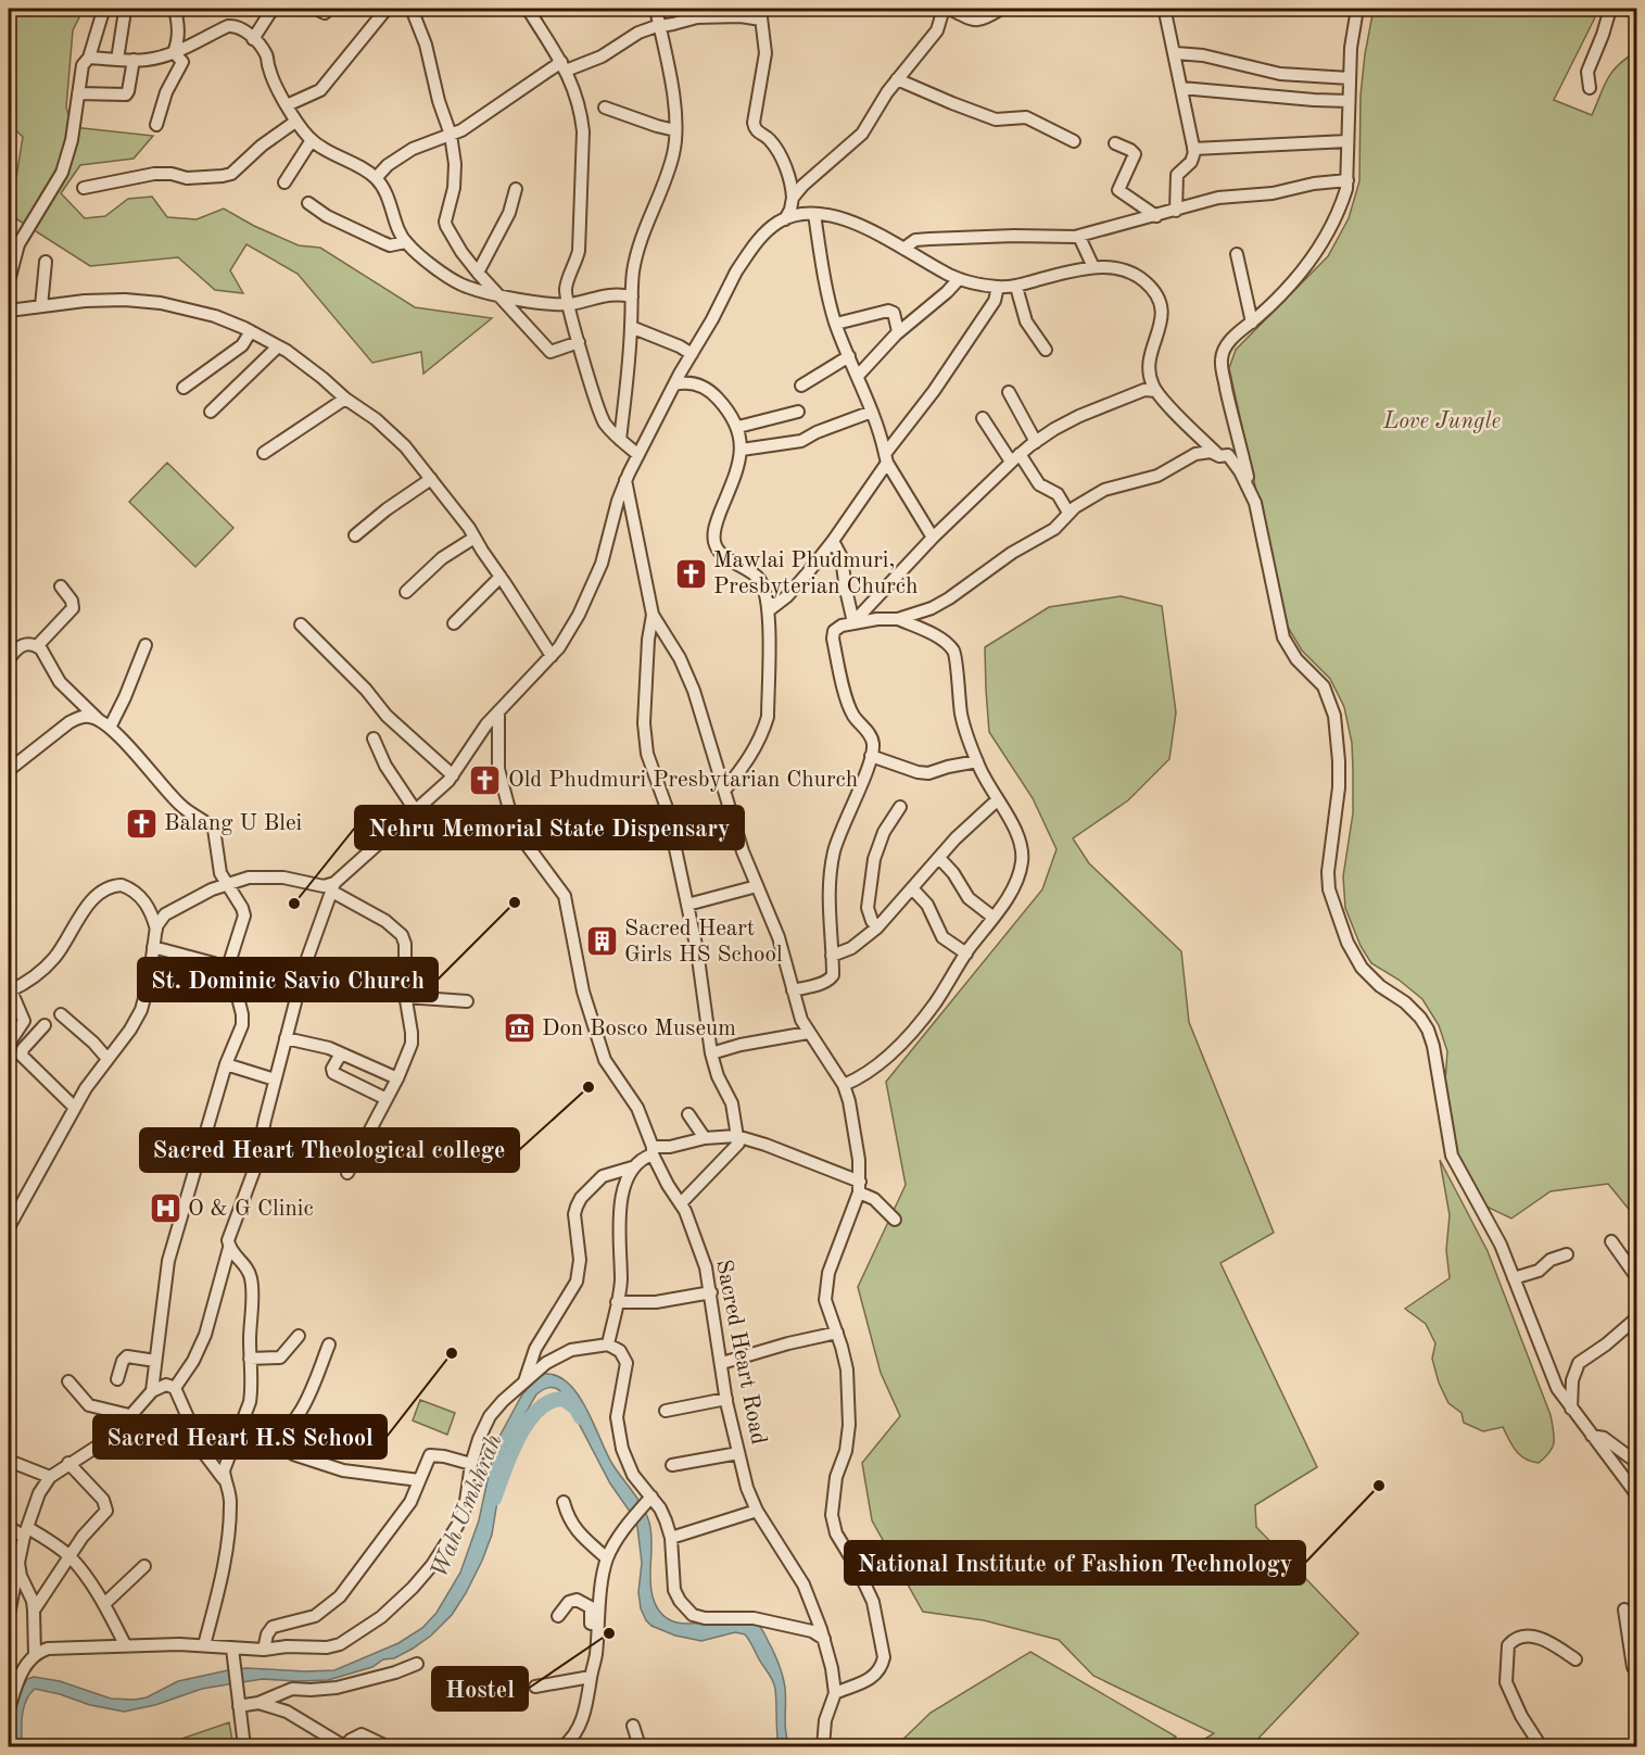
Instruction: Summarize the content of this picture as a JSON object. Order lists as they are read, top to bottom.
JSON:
{
  "streets": {
    "street": ["Sacred Heart Road"]
  },
  "water": ["Wah Umkhrah"],
  "parks": ["Love Jungle"],
  "places": {
    "church": ["Mawlai Phudmuri, Presbyterian Church", "Old Phudmuri Presbytarian Church", "Balang U Blei"],
    "other": [
      "St. Dominic Savio Church",
      "Nehru Memorial State Dispensary",
      "Sacred Heart Theological college",
      "Sacred Heart H.S School",
      "National Institute of Fashion Technology",
      "Hostel"
    ],
    "building": ["Sacred Heart Girls HS School"],
    "museum": ["Don Bosco Museum"],
    "hospital": ["O & G Clinic"]
  }
}
